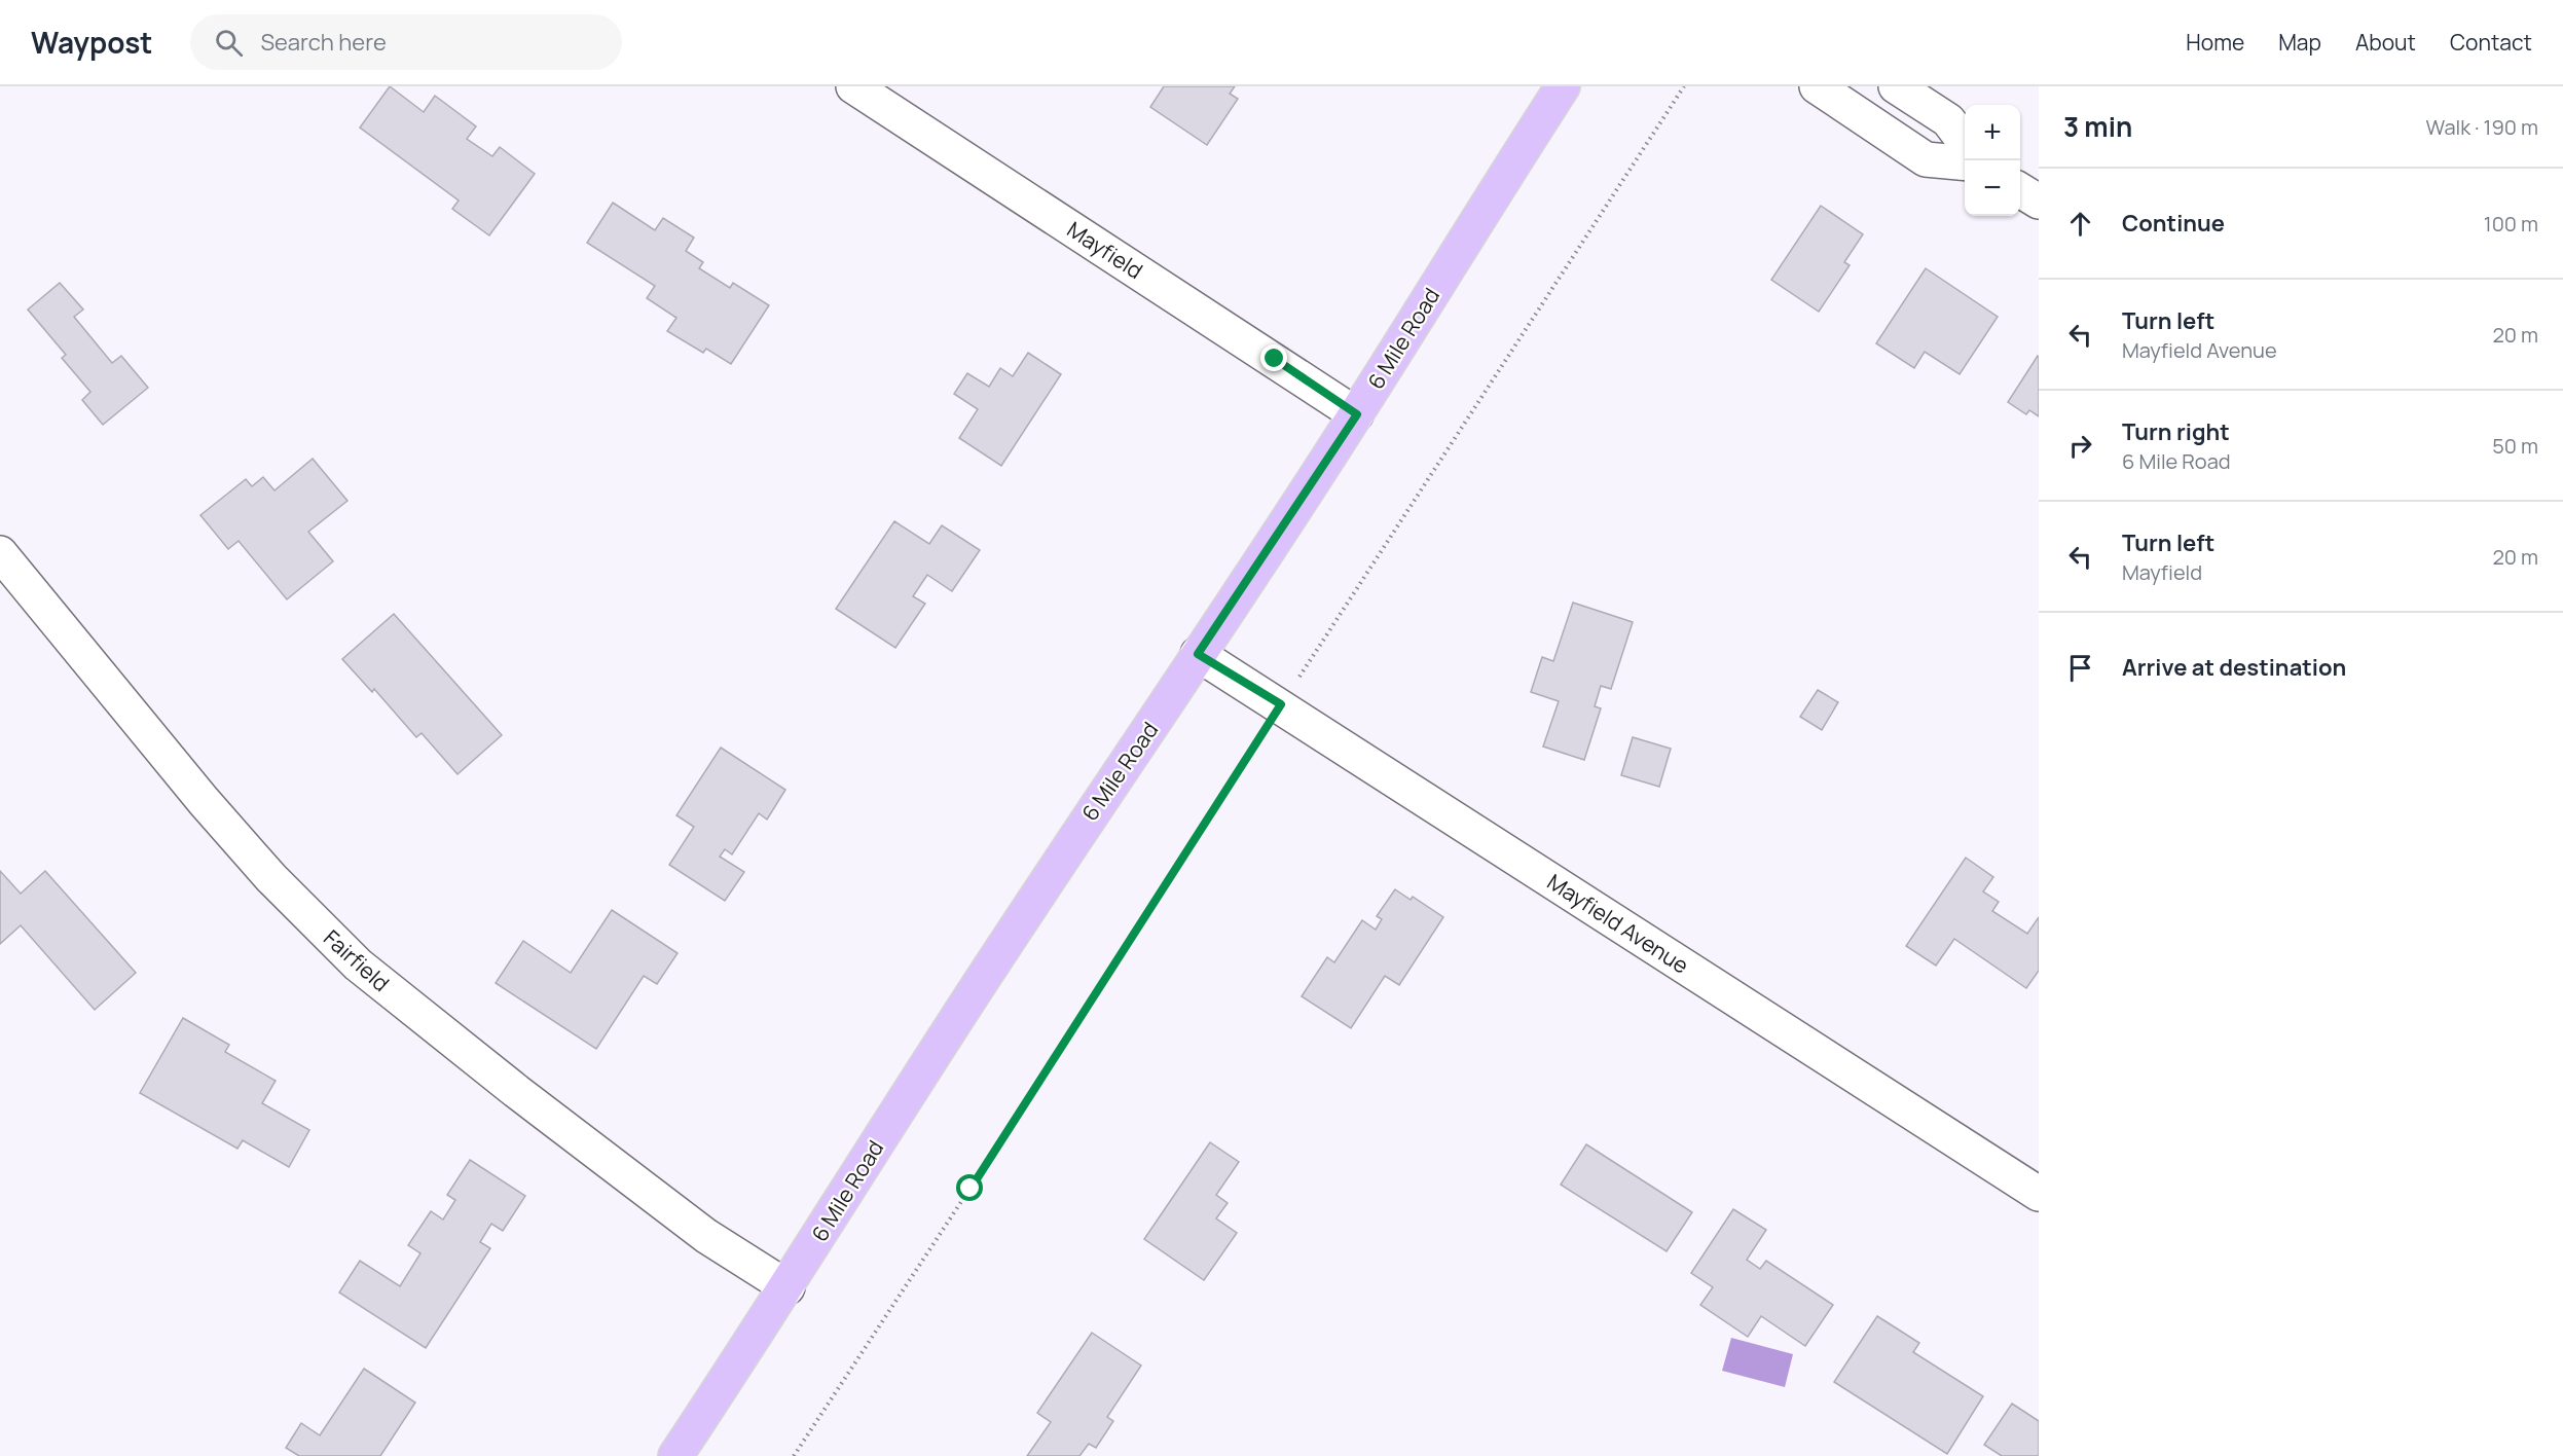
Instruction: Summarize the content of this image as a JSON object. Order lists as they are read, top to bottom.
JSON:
{
  "streets": {
    "main road": ["6 Mile Road"],
    "street": ["Mayfield", "Mayfield Avenue", "Fairfield"]
  },
  "crossings": [
    ["Mayfield", "6 Mile Road"],
    ["6 Mile Road", "Mayfield Avenue"],
    ["6 Mile Road", "Fairfield"]
  ],
  "page": {
    "header": "Waypost",
    "search": "Search here",
    "nav": [
      "Home",
      "Map",
      "About",
      "Contact"
    ],
    "heading": ["3 min", "Walk · 190 m"],
    "map_buttons": ["+", "−"],
    "list": [
      ["Continue", "100 m"],
      ["Turn left", "Mayfield Avenue", "20 m"],
      ["Turn right", "6 Mile Road", "50 m"],
      ["Turn left", "Mayfield", "20 m"],
      "Arrive at destination"
    ]
  }
}
